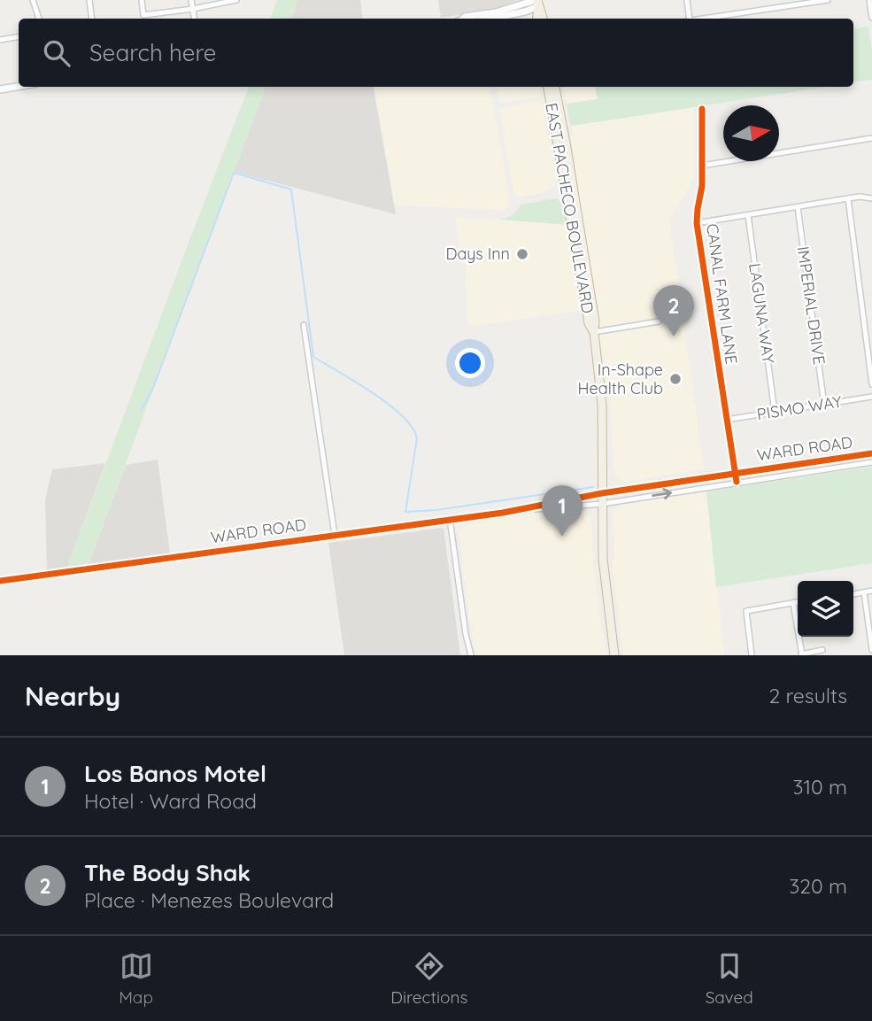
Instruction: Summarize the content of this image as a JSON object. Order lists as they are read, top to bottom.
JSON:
{
  "streets": {
    "highway": ["EAST PACHECO BOULEVARD"],
    "street": [
      "CANAL FARM LANE",
      "IMPERIAL DRIVE",
      "LAGUNA WAY",
      "PISMO WAY",
      "WARD ROAD"
    ]
  },
  "crossings": [
    ["EAST PACHECO BOULEVARD", "WARD ROAD"],
    ["CANAL FARM LANE", "PISMO WAY"],
    ["CANAL FARM LANE", "WARD ROAD"],
    ["IMPERIAL DRIVE", "PISMO WAY"],
    ["LAGUNA WAY", "PISMO WAY"]
  ],
  "places": ["Days Inn", "In-Shape Health Club"],
  "north": "right",
  "page": {
    "search": "Search here",
    "pins": ["2", "1"],
    "heading": ["Nearby", "2 results"],
    "list": [
      {
        "mark": "1",
        "name": "Los Banos Motel",
        "note": "Hotel · Ward Road",
        "value": "310 m"
      },
      {
        "mark": "2",
        "name": "The Body Shak",
        "note": "Place · Menezes Boulevard",
        "value": "320 m"
      }
    ],
    "nav": ["Map", "Directions", "Saved"]
  }
}
